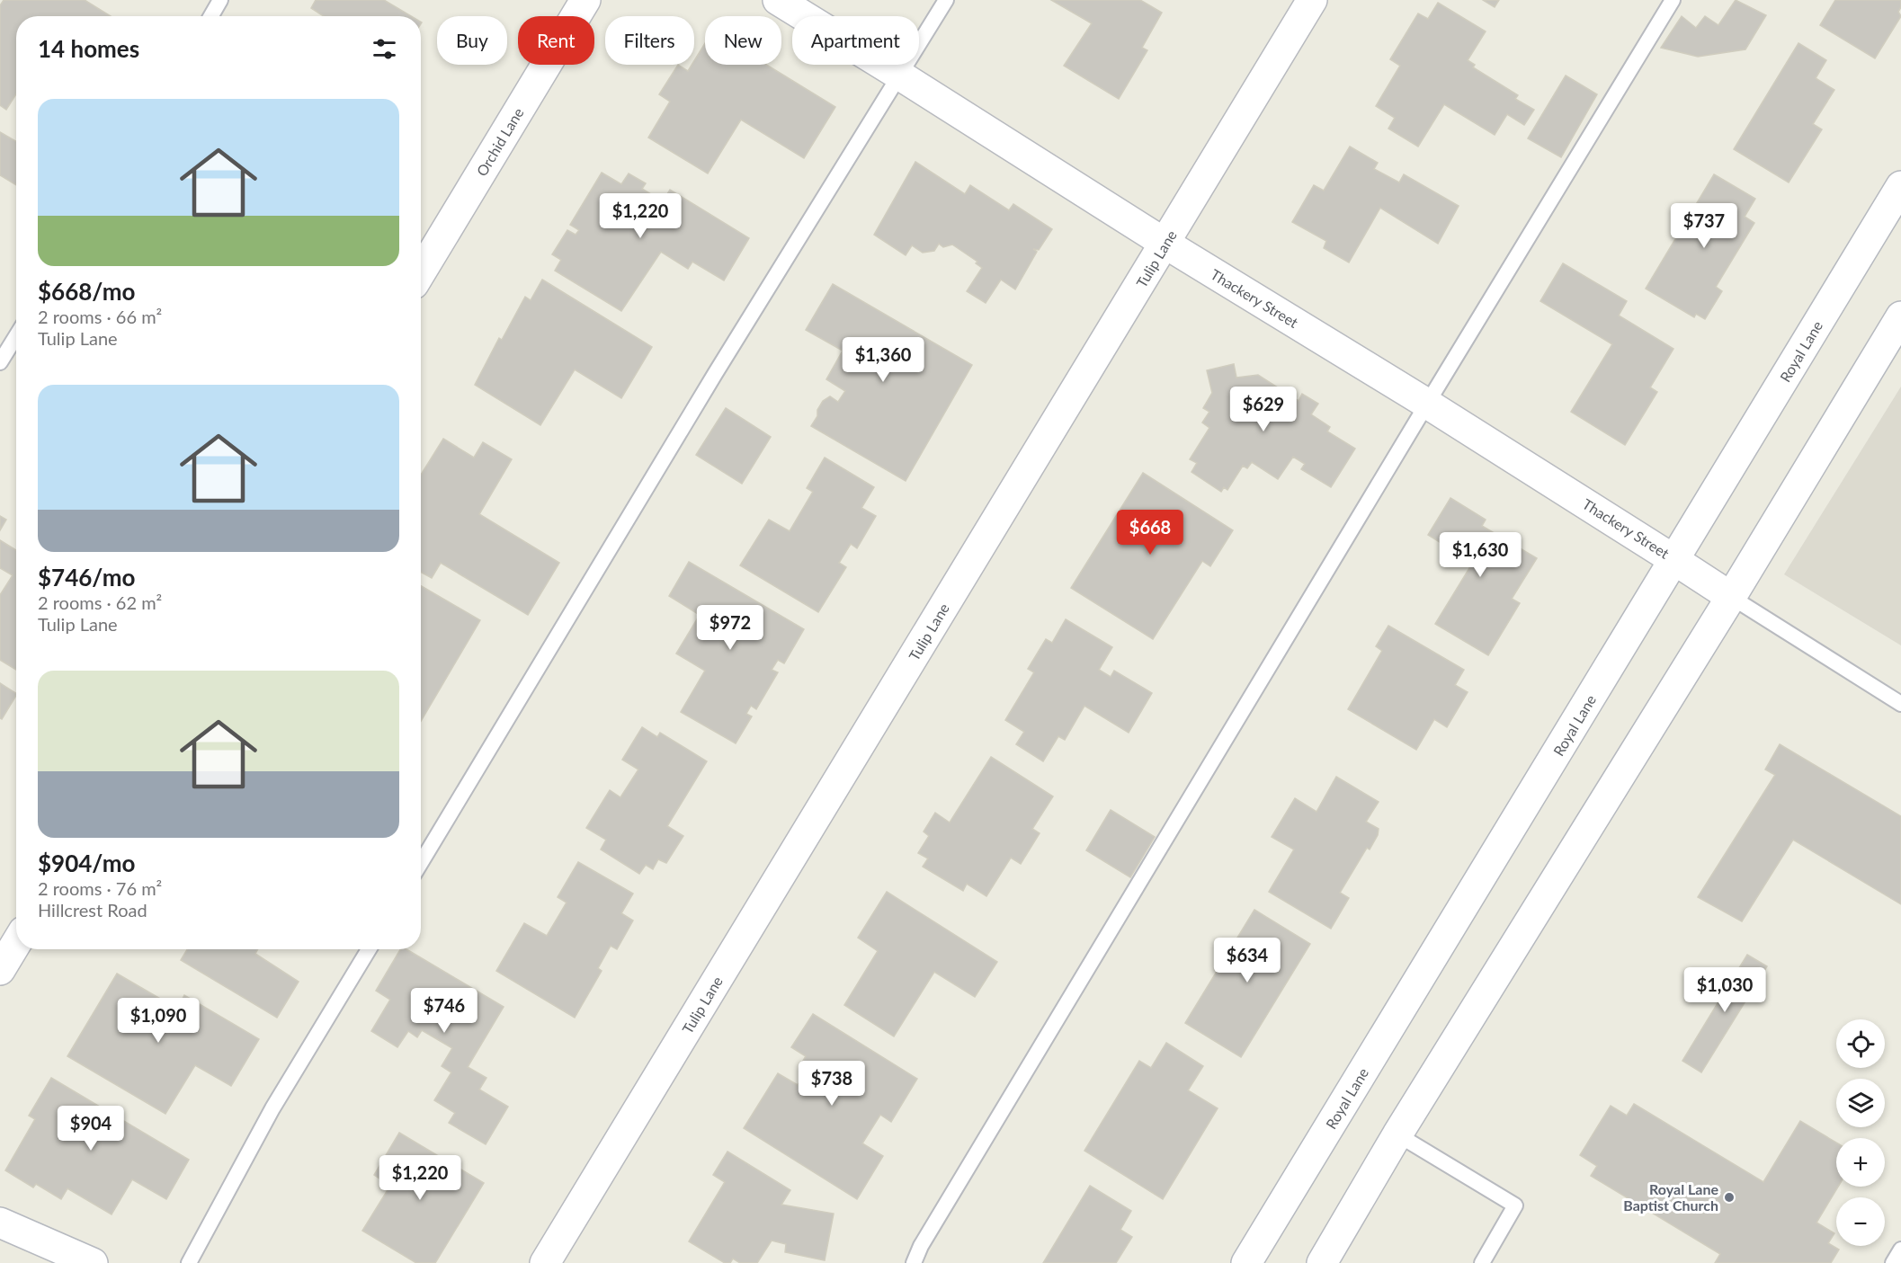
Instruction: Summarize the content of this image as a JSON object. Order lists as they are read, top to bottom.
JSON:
{
  "streets": {
    "street": [
      "Orchid Lane",
      "Tulip Lane",
      "Thackery Street",
      "Royal Lane"
    ]
  },
  "crossings": [
    ["Tulip Lane", "Thackery Street"],
    ["Thackery Street", "Royal Lane"]
  ],
  "places": ["Royal Lane Baptist Church"],
  "page": {
    "chip": [
      "Buy",
      "Rent",
      "Filters",
      "New",
      "Apartment"
    ],
    "heading": "14 homes",
    "list": [
      {
        "name": "$668/mo",
        "note": "2 rooms · 66 m² · Tulip Lane"
      },
      {
        "name": "$746/mo",
        "note": "2 rooms · 62 m² · Tulip Lane"
      },
      {
        "name": "$904/mo",
        "note": "2 rooms · 76 m² · Hillcrest Road"
      }
    ],
    "price": [
      "$1,220",
      "$737",
      "$1,360",
      "$629",
      "$668",
      "$1,630",
      "$972",
      "$634",
      "$1,030",
      "$746",
      "$1,090",
      "$738",
      "$904",
      "$1,220"
    ],
    "map_buttons": ["+", "−"]
  }
}
